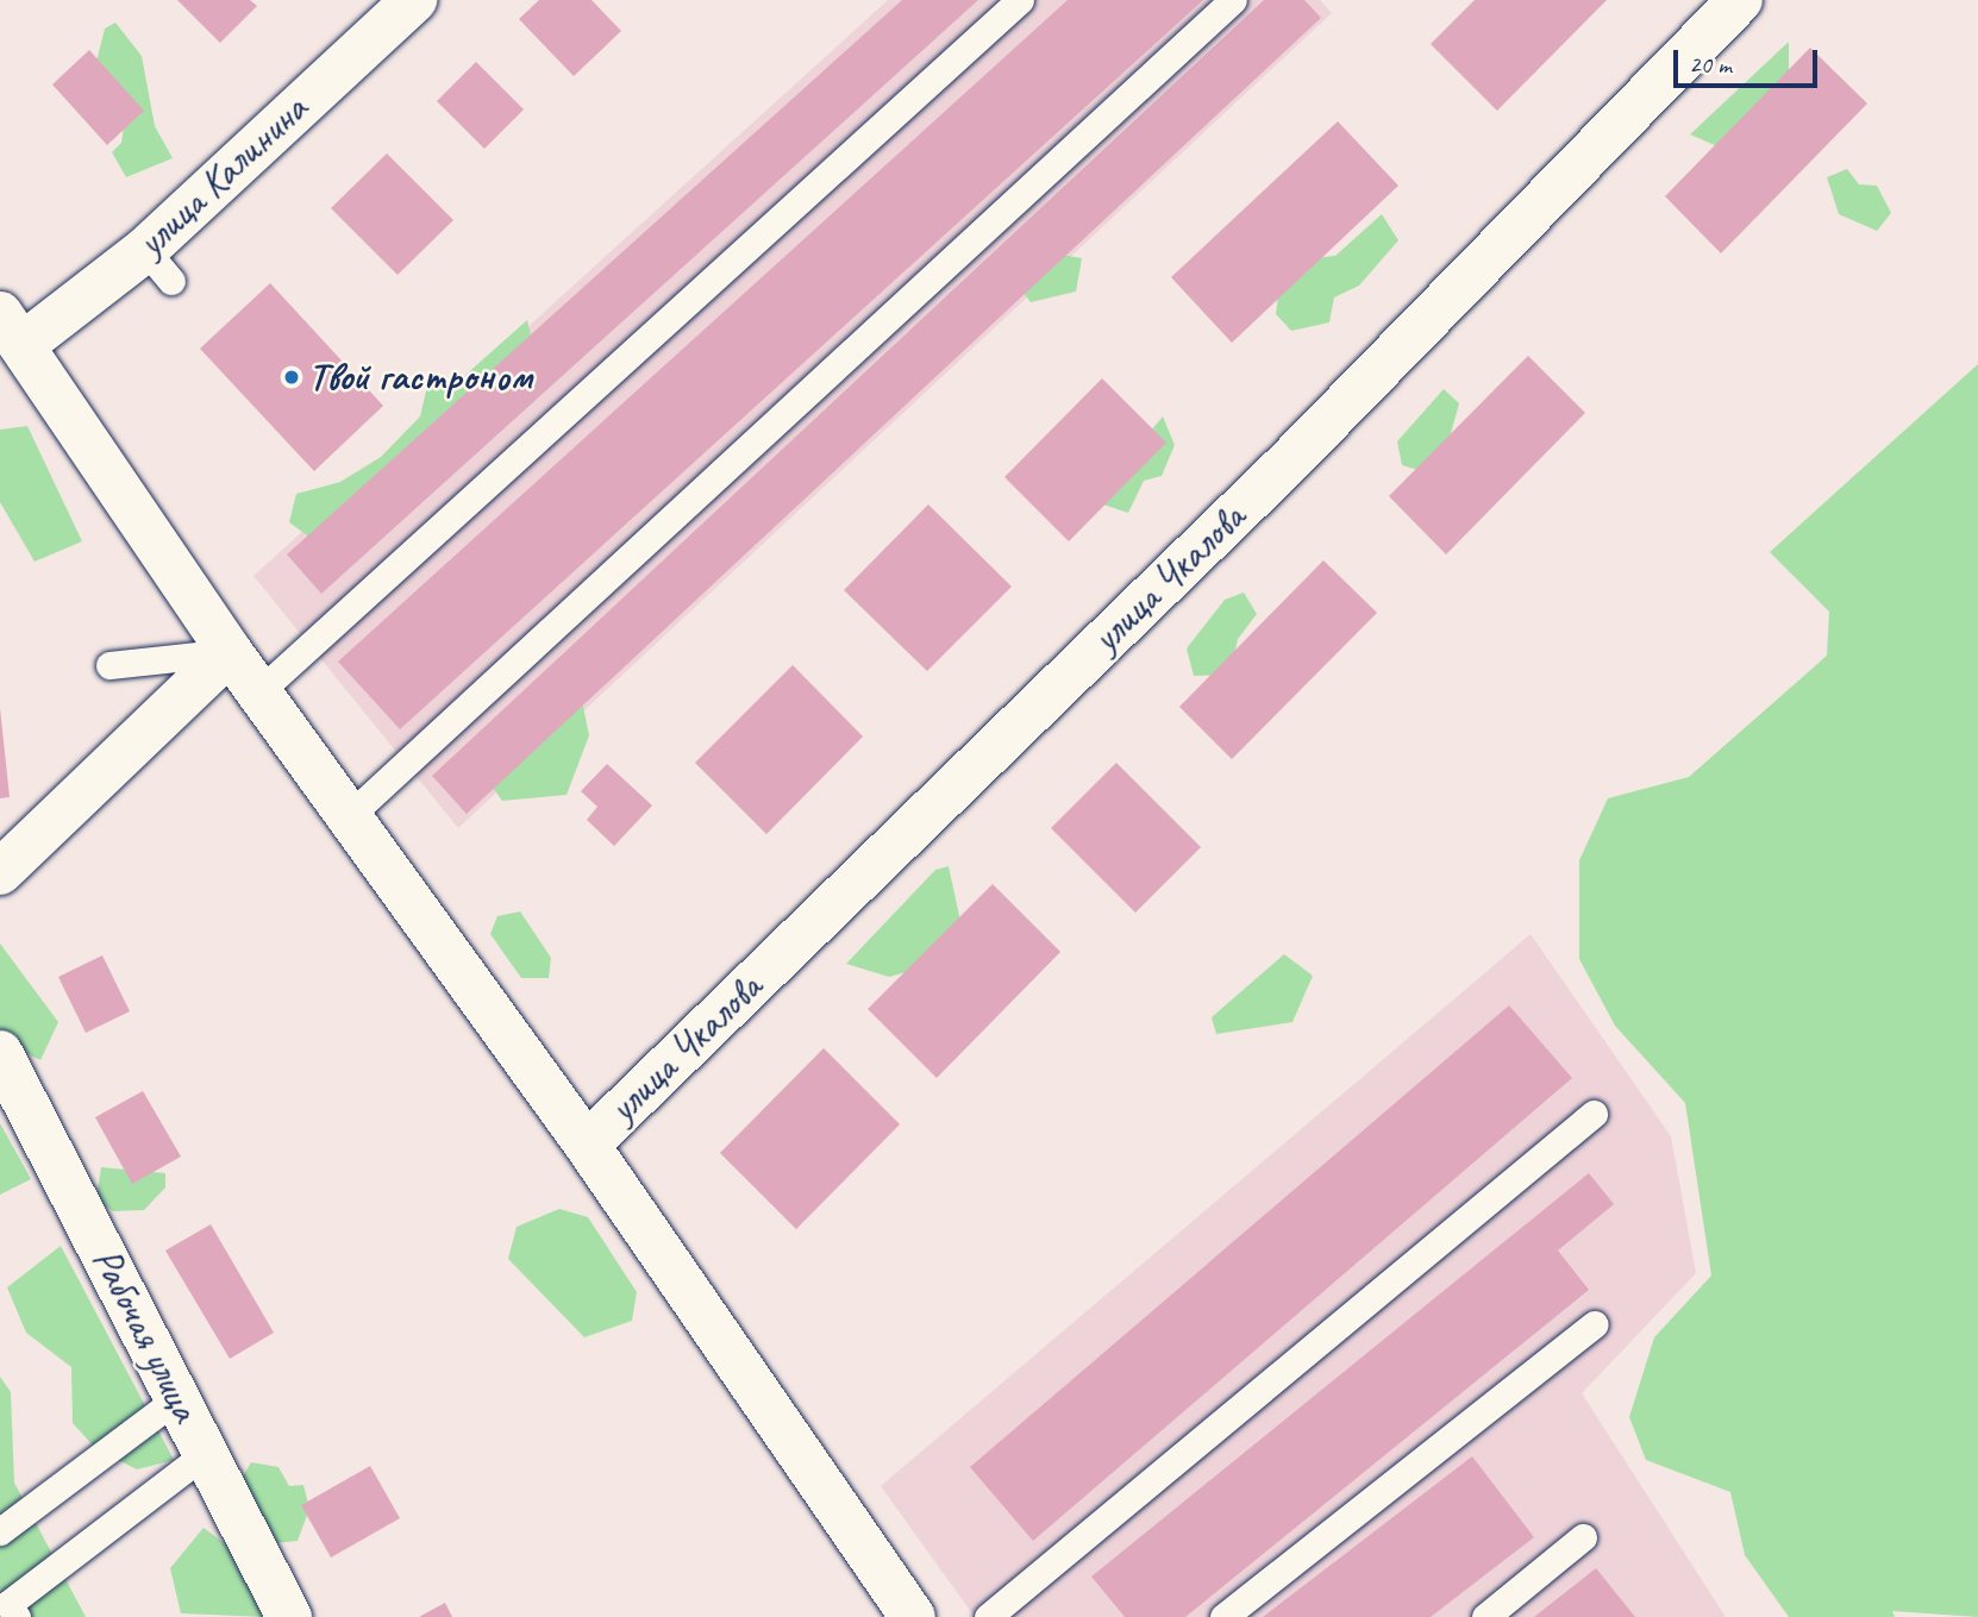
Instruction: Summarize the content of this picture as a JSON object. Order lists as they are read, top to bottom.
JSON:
{
  "streets": {
    "street": ["улица Калинина", "улица Чкалова", "Рабочая улица"]
  },
  "places": ["Твой гастроном"],
  "scale_bar": "20 m"
}
